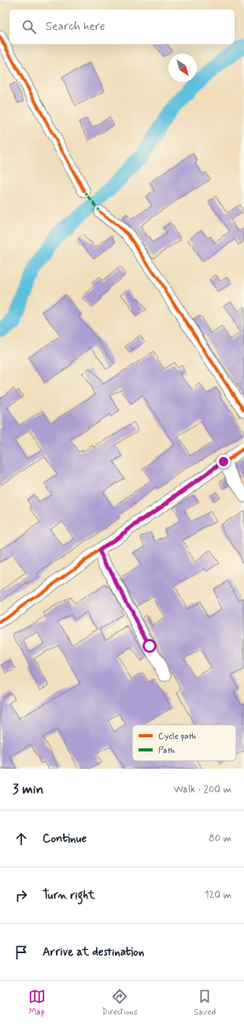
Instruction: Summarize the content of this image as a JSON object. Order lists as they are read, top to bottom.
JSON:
{
  "legend": ["Cycle path", "Path"],
  "north": "bottom right",
  "page": {
    "search": "Search here",
    "heading": ["3 min", "Walk · 200 m"],
    "list": [
      ["Continue", "80 m"],
      ["Turn right", "120 m"],
      "Arrive at destination"
    ],
    "nav": ["Map", "Directions", "Saved"]
  }
}
